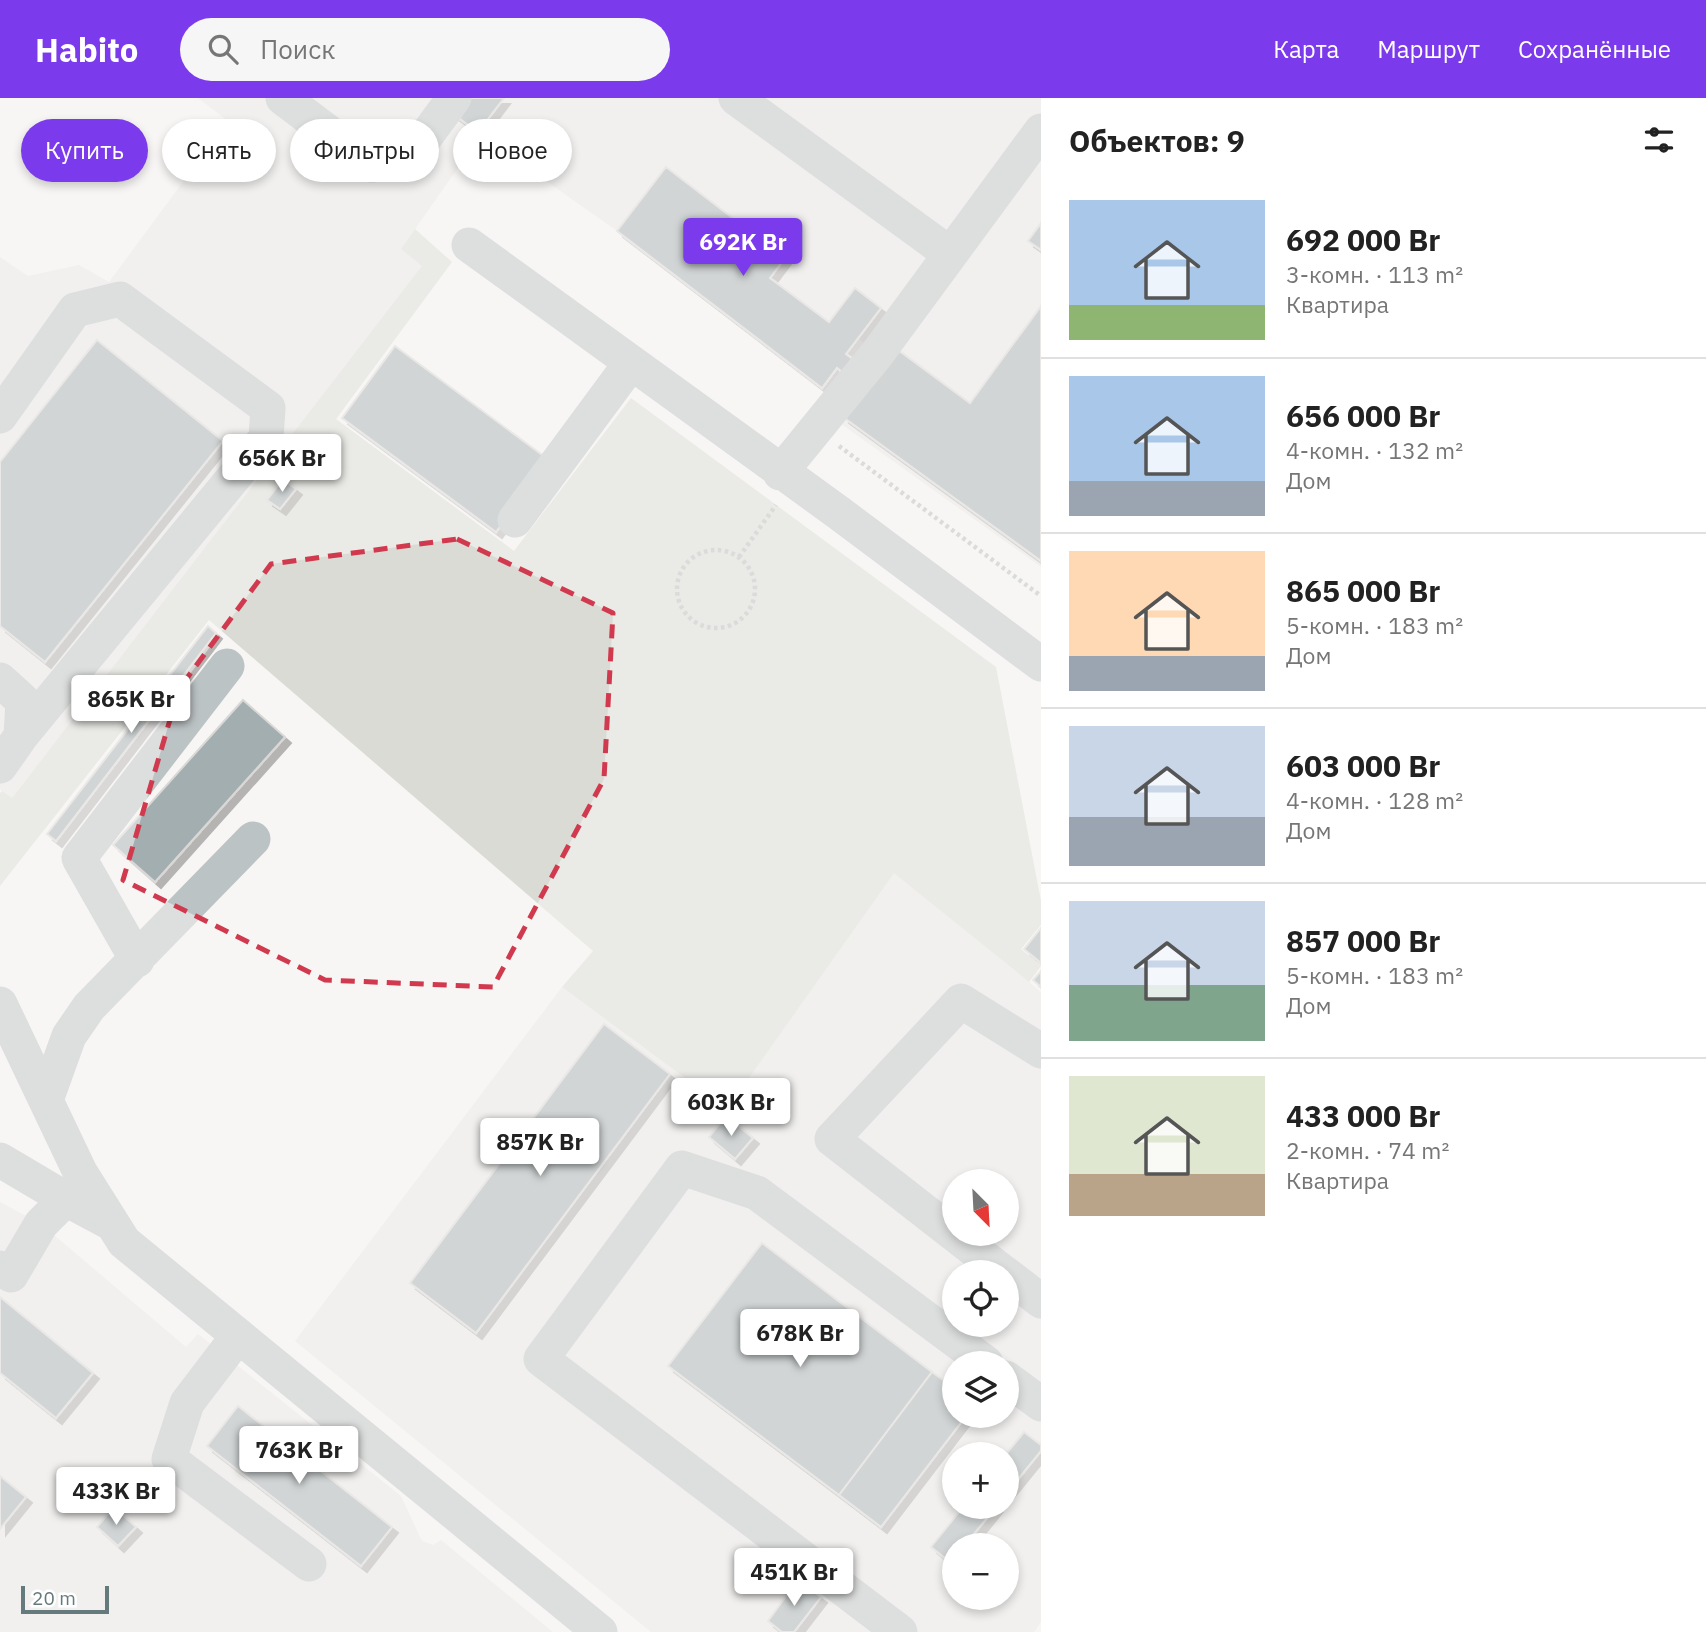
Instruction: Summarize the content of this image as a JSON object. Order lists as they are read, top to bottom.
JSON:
{
  "scale_bar": "20 m",
  "north": "bottom right",
  "page": {
    "header": "Habito",
    "search": "Поиск",
    "nav": ["Карта", "Маршрут", "Сохранённые"],
    "heading": "Объектов: 9",
    "chip": [
      "Купить",
      "Снять",
      "Фильтры",
      "Новое"
    ],
    "list": [
      {
        "name": "692 000 Br",
        "note": "3-комн. · 113 m² · Квартира"
      },
      {
        "name": "656 000 Br",
        "note": "4-комн. · 132 m² · Дом"
      },
      {
        "name": "865 000 Br",
        "note": "5-комн. · 183 m² · Дом"
      },
      {
        "name": "603 000 Br",
        "note": "4-комн. · 128 m² · Дом"
      },
      {
        "name": "857 000 Br",
        "note": "5-комн. · 183 m² · Дом"
      },
      {
        "name": "433 000 Br",
        "note": "2-комн. · 74 m² · Квартира"
      }
    ],
    "price": [
      "692K Br",
      "656K Br",
      "865K Br",
      "603K Br",
      "857K Br",
      "678K Br",
      "763K Br",
      "433K Br",
      "451K Br"
    ],
    "map_buttons": ["+", "−"],
    "scale": "20 m"
  }
}
